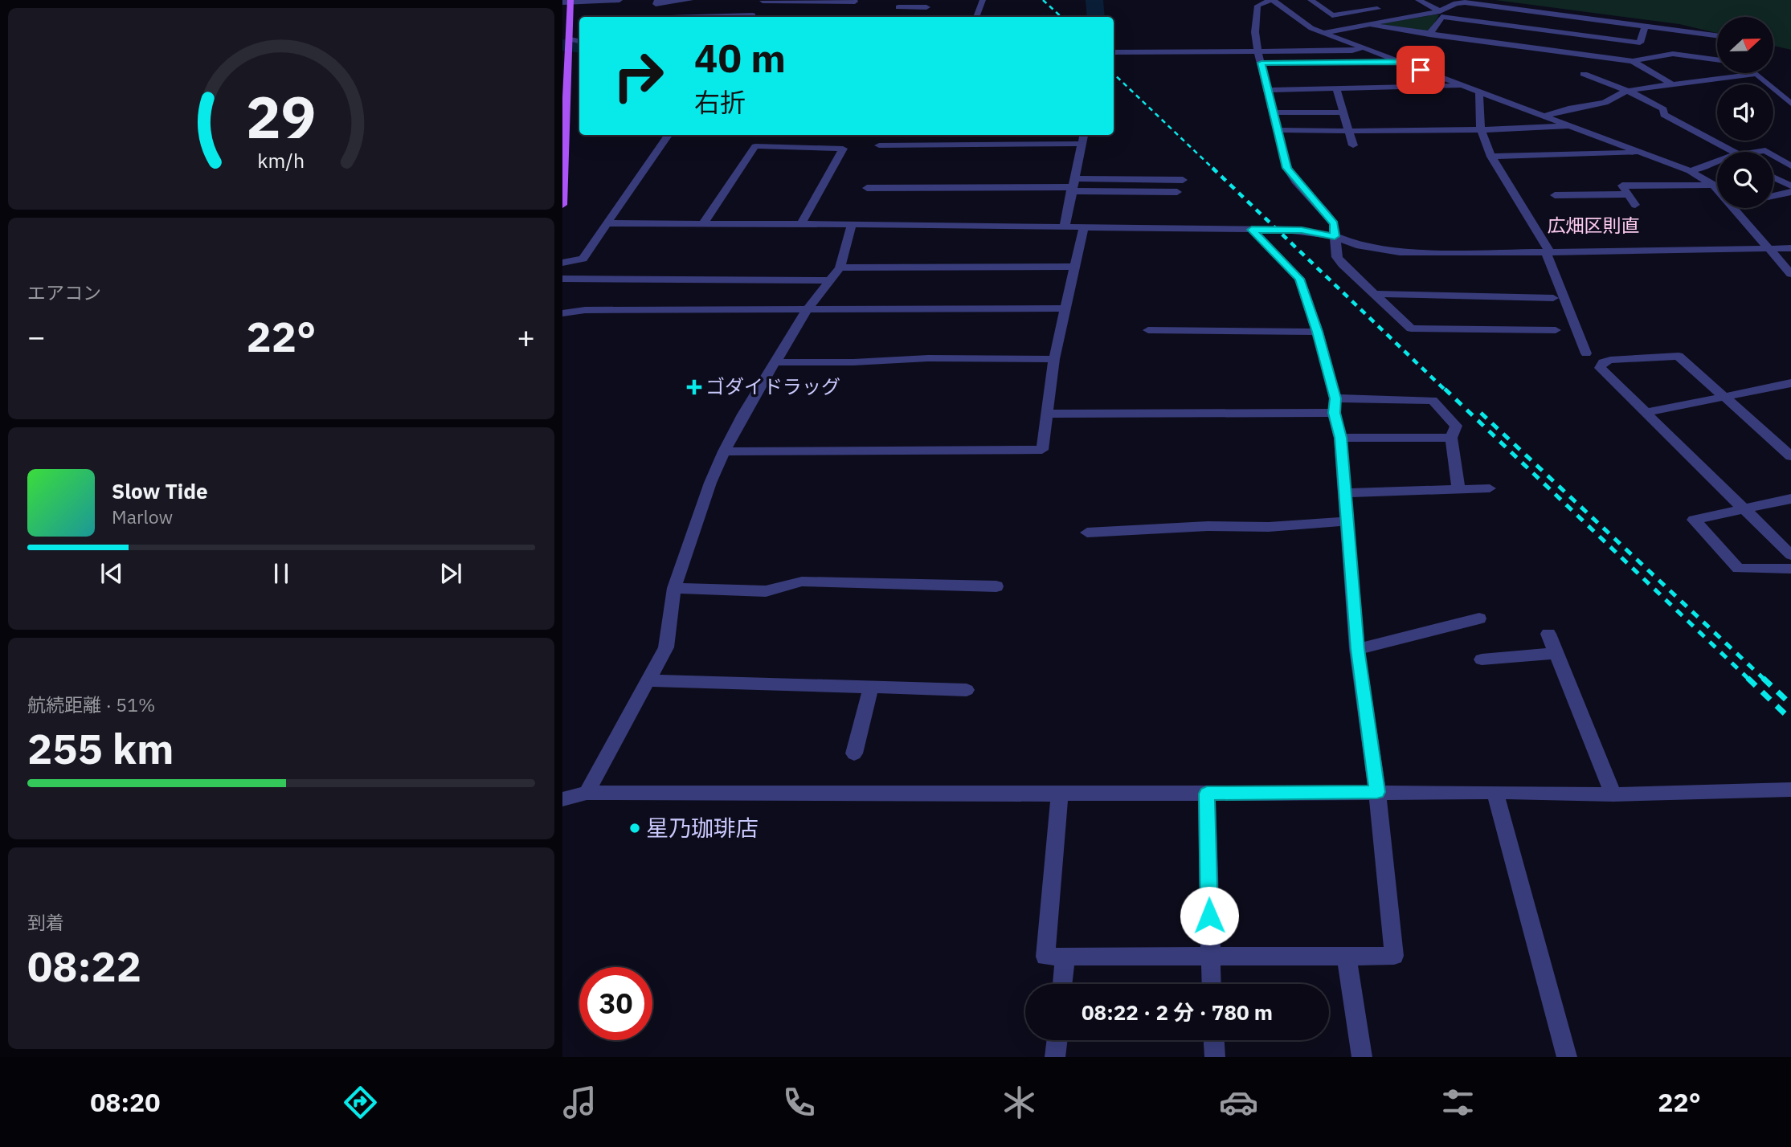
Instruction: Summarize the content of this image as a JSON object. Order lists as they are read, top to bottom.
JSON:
{
  "districts": ["広畑区則直"],
  "places": {
    "health": ["ゴダイドラッグ"],
    "other": ["星乃珈琲店"]
  },
  "north": "right",
  "page": {
    "turn": ["40 m", "右折"],
    "tile": [
      "エアコン",
      ["航続距離 · 51%", "255 km"],
      ["到着", "08:22"]
    ],
    "heat": ["−", "22°", "+"],
    "song": ["Slow Tide", "Marlow"],
    "limit": "30",
    "trip": "08:22 · 2 分 · 780 m",
    "tabs": ["08:20", "22°"],
    "gauge": ["29", "km/h"]
  }
}
